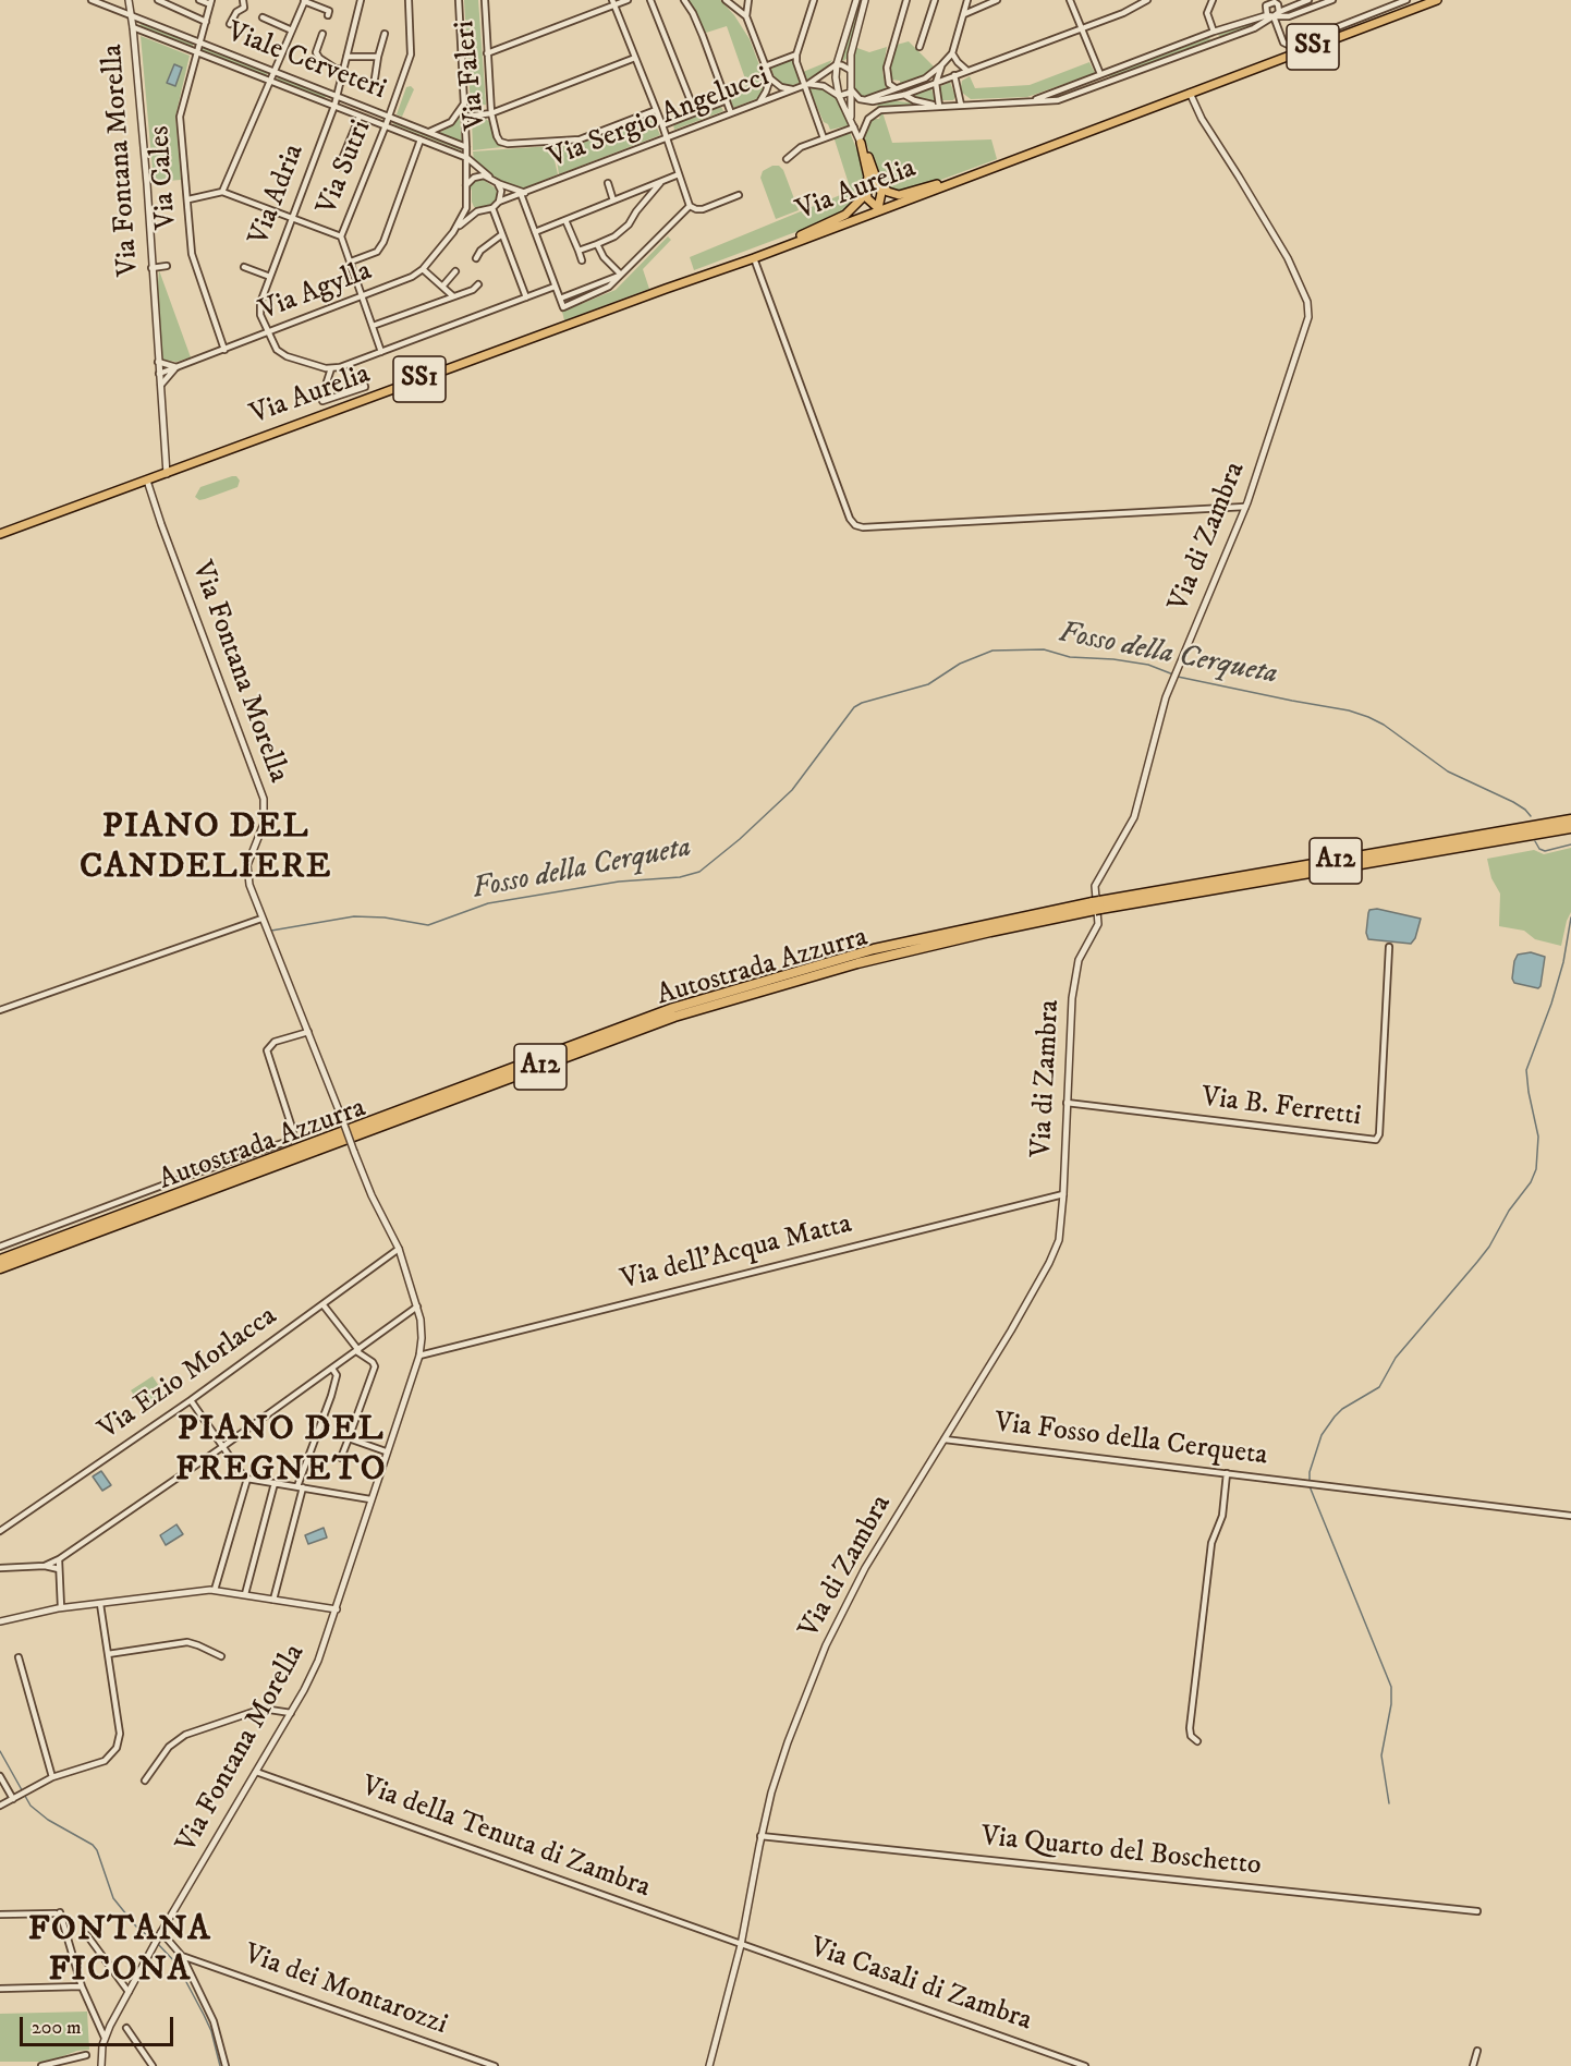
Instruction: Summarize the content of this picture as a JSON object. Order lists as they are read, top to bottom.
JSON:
{
  "streets": {
    "highway": ["A12", "Autostrada Azzurra"],
    "main road": ["SS1", "Via Aurelia"],
    "street": [
      "Viale Cerveteri",
      "Via Faleri",
      "Via Sergio Angelucci",
      "Via Fontana Morella",
      "Via Sutri",
      "Via Cales",
      "Via Adria",
      "Via Agylla",
      "Via di Zambra",
      "Via B. Ferretti",
      "Via dell'Acqua Matta",
      "Via Ezio Morlacca",
      "Via Fosso della Cerqueta",
      "Via della Tenuta di Zambra",
      "Via Quarto del Boschetto",
      "Via Casali di Zambra",
      "Via dei Montarozzi"
    ]
  },
  "crossings": [
    ["Viale Cerveteri", "Via Sergio Angelucci"],
    ["Viale Cerveteri", "Via Fontana Morella"],
    ["Viale Cerveteri", "Via Sutri"],
    ["Viale Cerveteri", "Via Cales"],
    ["Viale Cerveteri", "Via Adria"],
    ["Via Fontana Morella", "Via Aurelia"],
    ["Via Fontana Morella", "Via Agylla"],
    ["Via Fontana Morella", "Via dell'Acqua Matta"],
    ["Via Fontana Morella", "Via Ezio Morlacca"],
    ["Via Fontana Morella", "Via della Tenuta di Zambra"],
    ["Via Cales", "Via Agylla"],
    ["Via Aurelia", "Via di Zambra"],
    ["Via Adria", "Via Agylla"],
    ["Via di Zambra", "Via B. Ferretti"],
    ["Via di Zambra", "Via dell'Acqua Matta"],
    ["Via di Zambra", "Via Fosso della Cerqueta"],
    ["Via di Zambra", "Via della Tenuta di Zambra"],
    ["Via di Zambra", "Via Quarto del Boschetto"],
    ["Via di Zambra", "Via Casali di Zambra"],
    ["Via della Tenuta di Zambra", "Via Casali di Zambra"]
  ],
  "districts": ["PIANO DEL CANDELIERE", "PIANO DEL FREGNETO", "FONTANA FICONA"],
  "water": ["Fosso della Cerqueta"],
  "scale_bar": "200 m"
}
